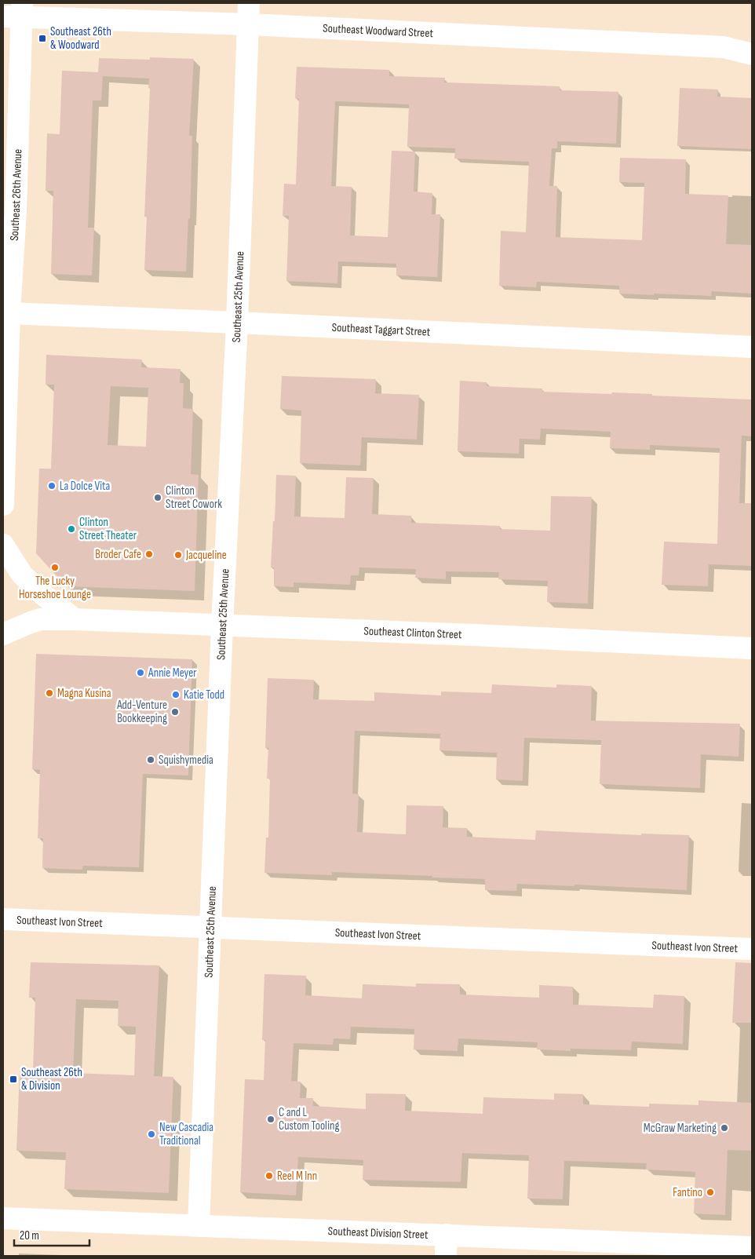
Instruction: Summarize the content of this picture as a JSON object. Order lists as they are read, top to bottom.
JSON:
{
  "streets": {
    "street": [
      "Southeast Woodward Street",
      "Southeast 26th Avenue",
      "Southeast 25th Avenue",
      "Southeast Taggart Street",
      "Southeast Clinton Street",
      "Southeast Ivon Street",
      "Southeast Division Street"
    ]
  },
  "crossings": [
    ["Southeast Woodward Street", "Southeast 26th Avenue"],
    ["Southeast Woodward Street", "Southeast 25th Avenue"],
    ["Southeast 26th Avenue", "Southeast Taggart Street"],
    ["Southeast 25th Avenue", "Southeast Taggart Street"],
    ["Southeast 25th Avenue", "Southeast Clinton Street"],
    ["Southeast 25th Avenue", "Southeast Ivon Street"],
    ["Southeast 25th Avenue", "Southeast Division Street"]
  ],
  "places": {
    "transit": ["Southeast 26th & Woodward", "Southeast 26th & Division"],
    "other": [
      "La Dolce Vita",
      "Clinton Street Cowork",
      "Clinton Street Theater",
      "Broder Cafe",
      "Jacqueline",
      "The Lucky Horseshoe Lounge",
      "Annie Meyer",
      "Magna Kusina",
      "Katie Todd",
      "Add-Venture Bookkeeping",
      "Squishymedia",
      "C and L Custom Tooling",
      "McGraw Marketing",
      "New Cascadia Traditional",
      "Reel M Inn",
      "Fantino"
    ]
  },
  "scale_bar": "20 m"
}
